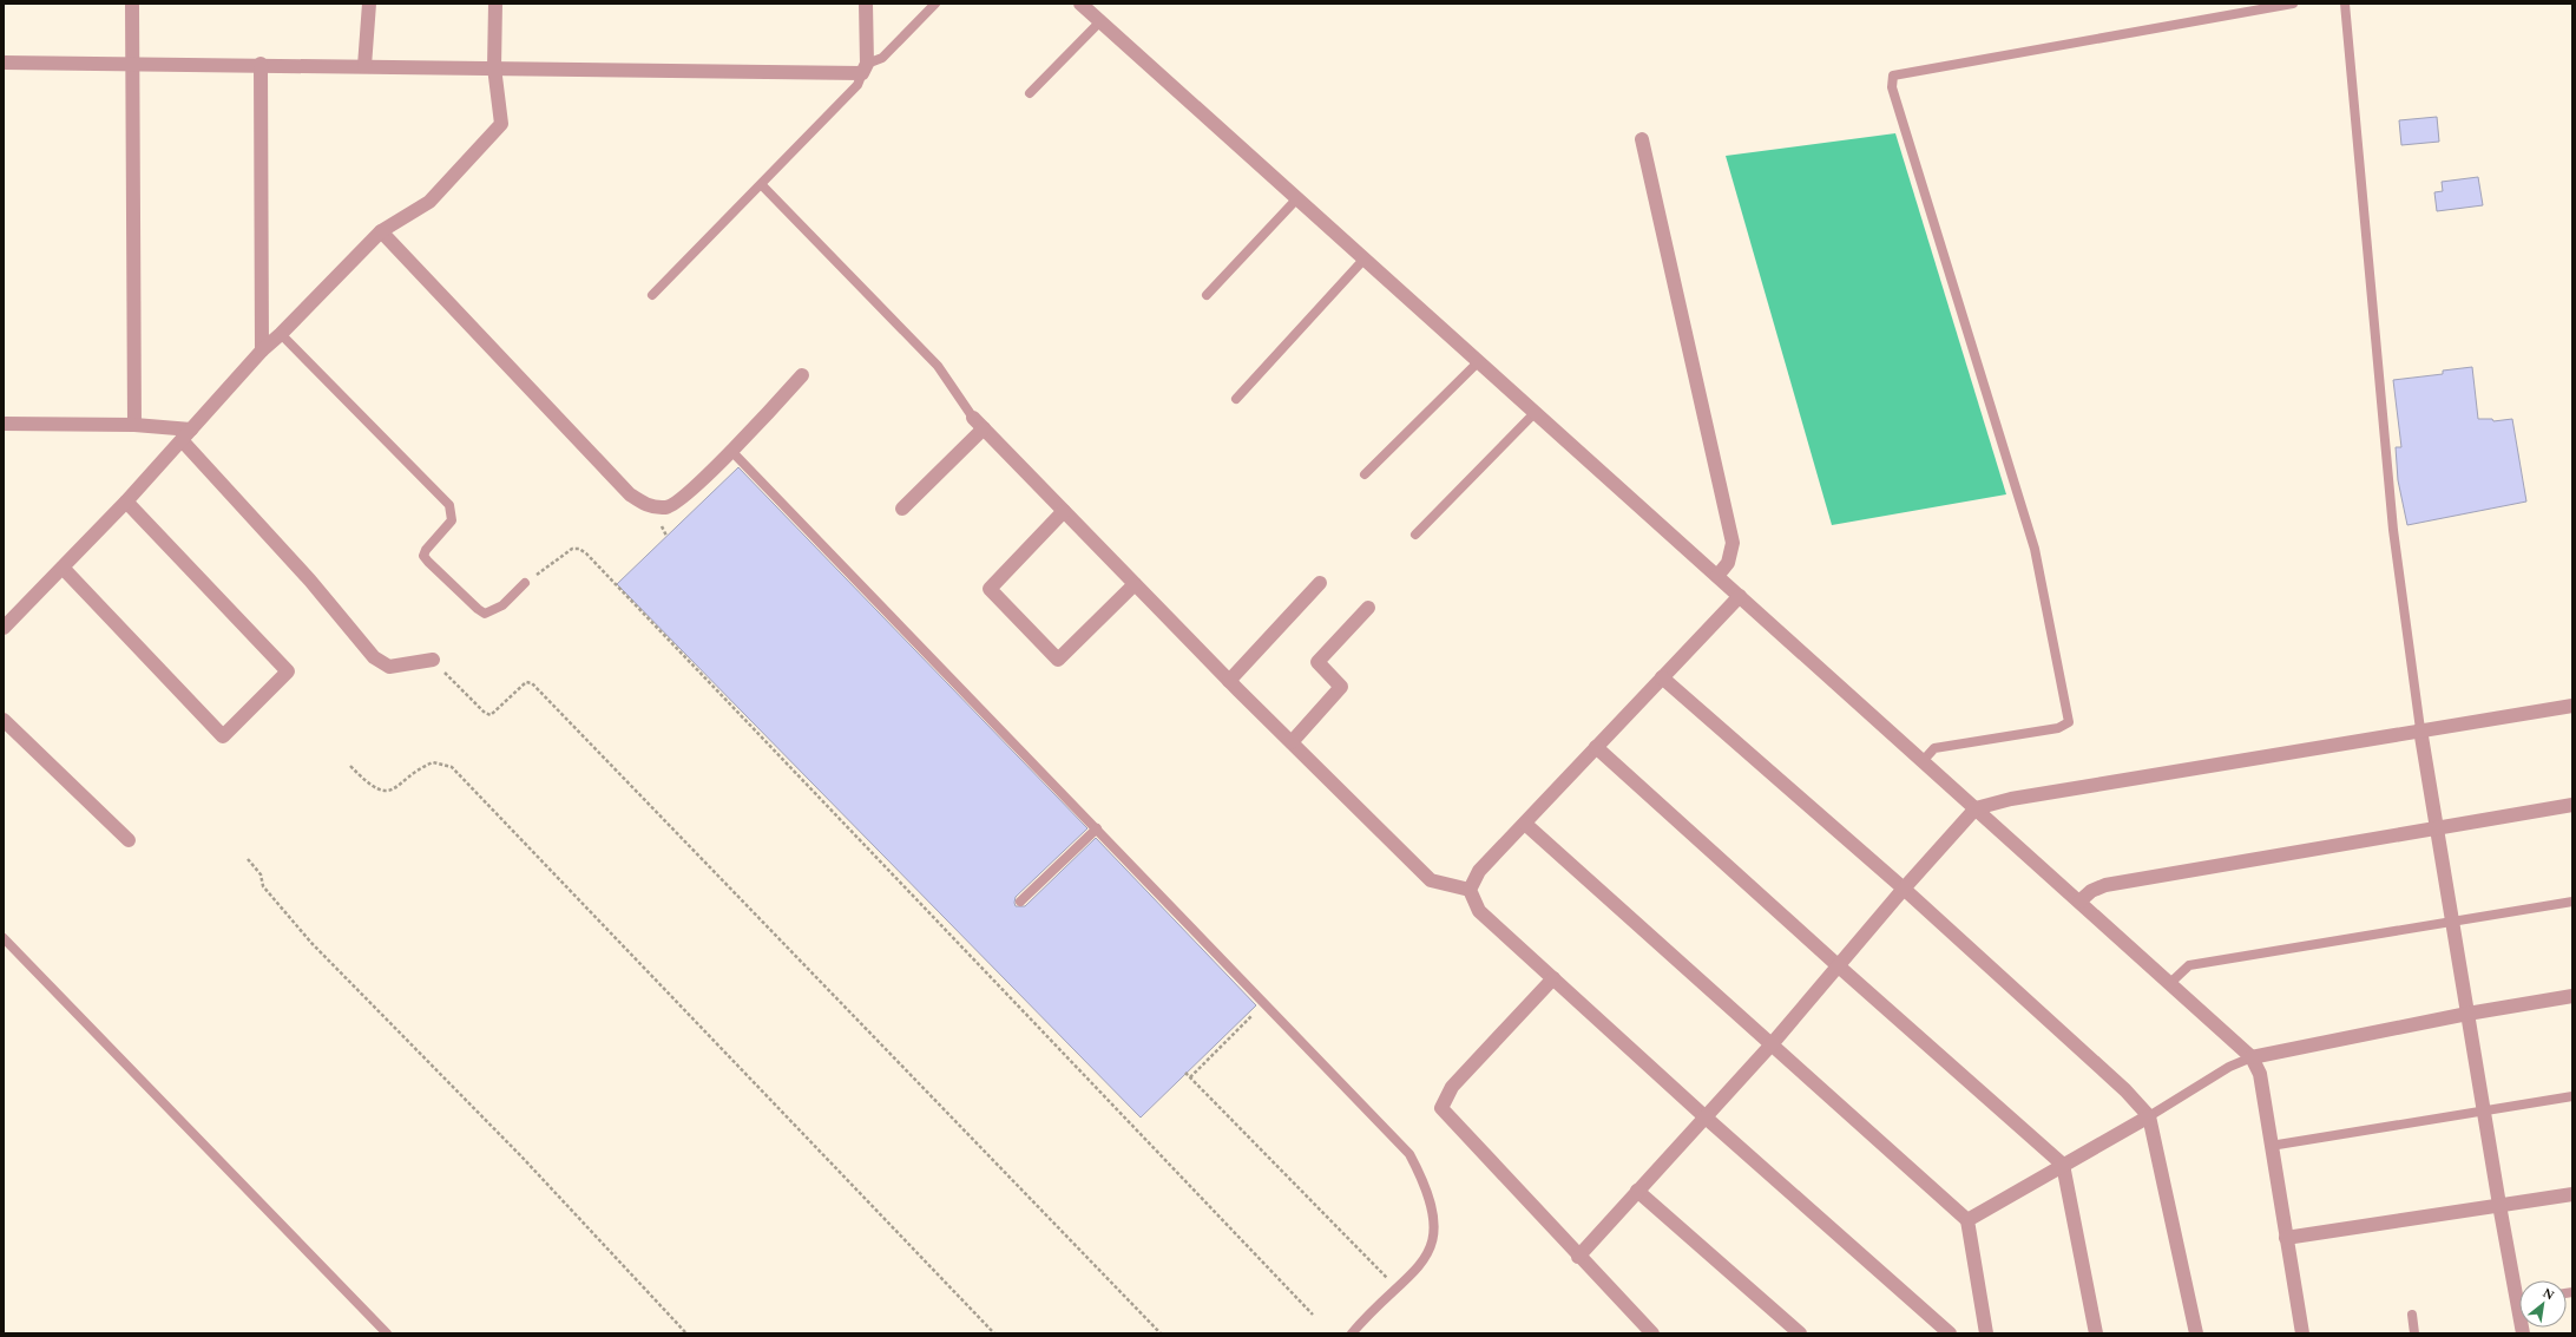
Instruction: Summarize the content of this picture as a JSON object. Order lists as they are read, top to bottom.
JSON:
{
  "north": "top right"
}
